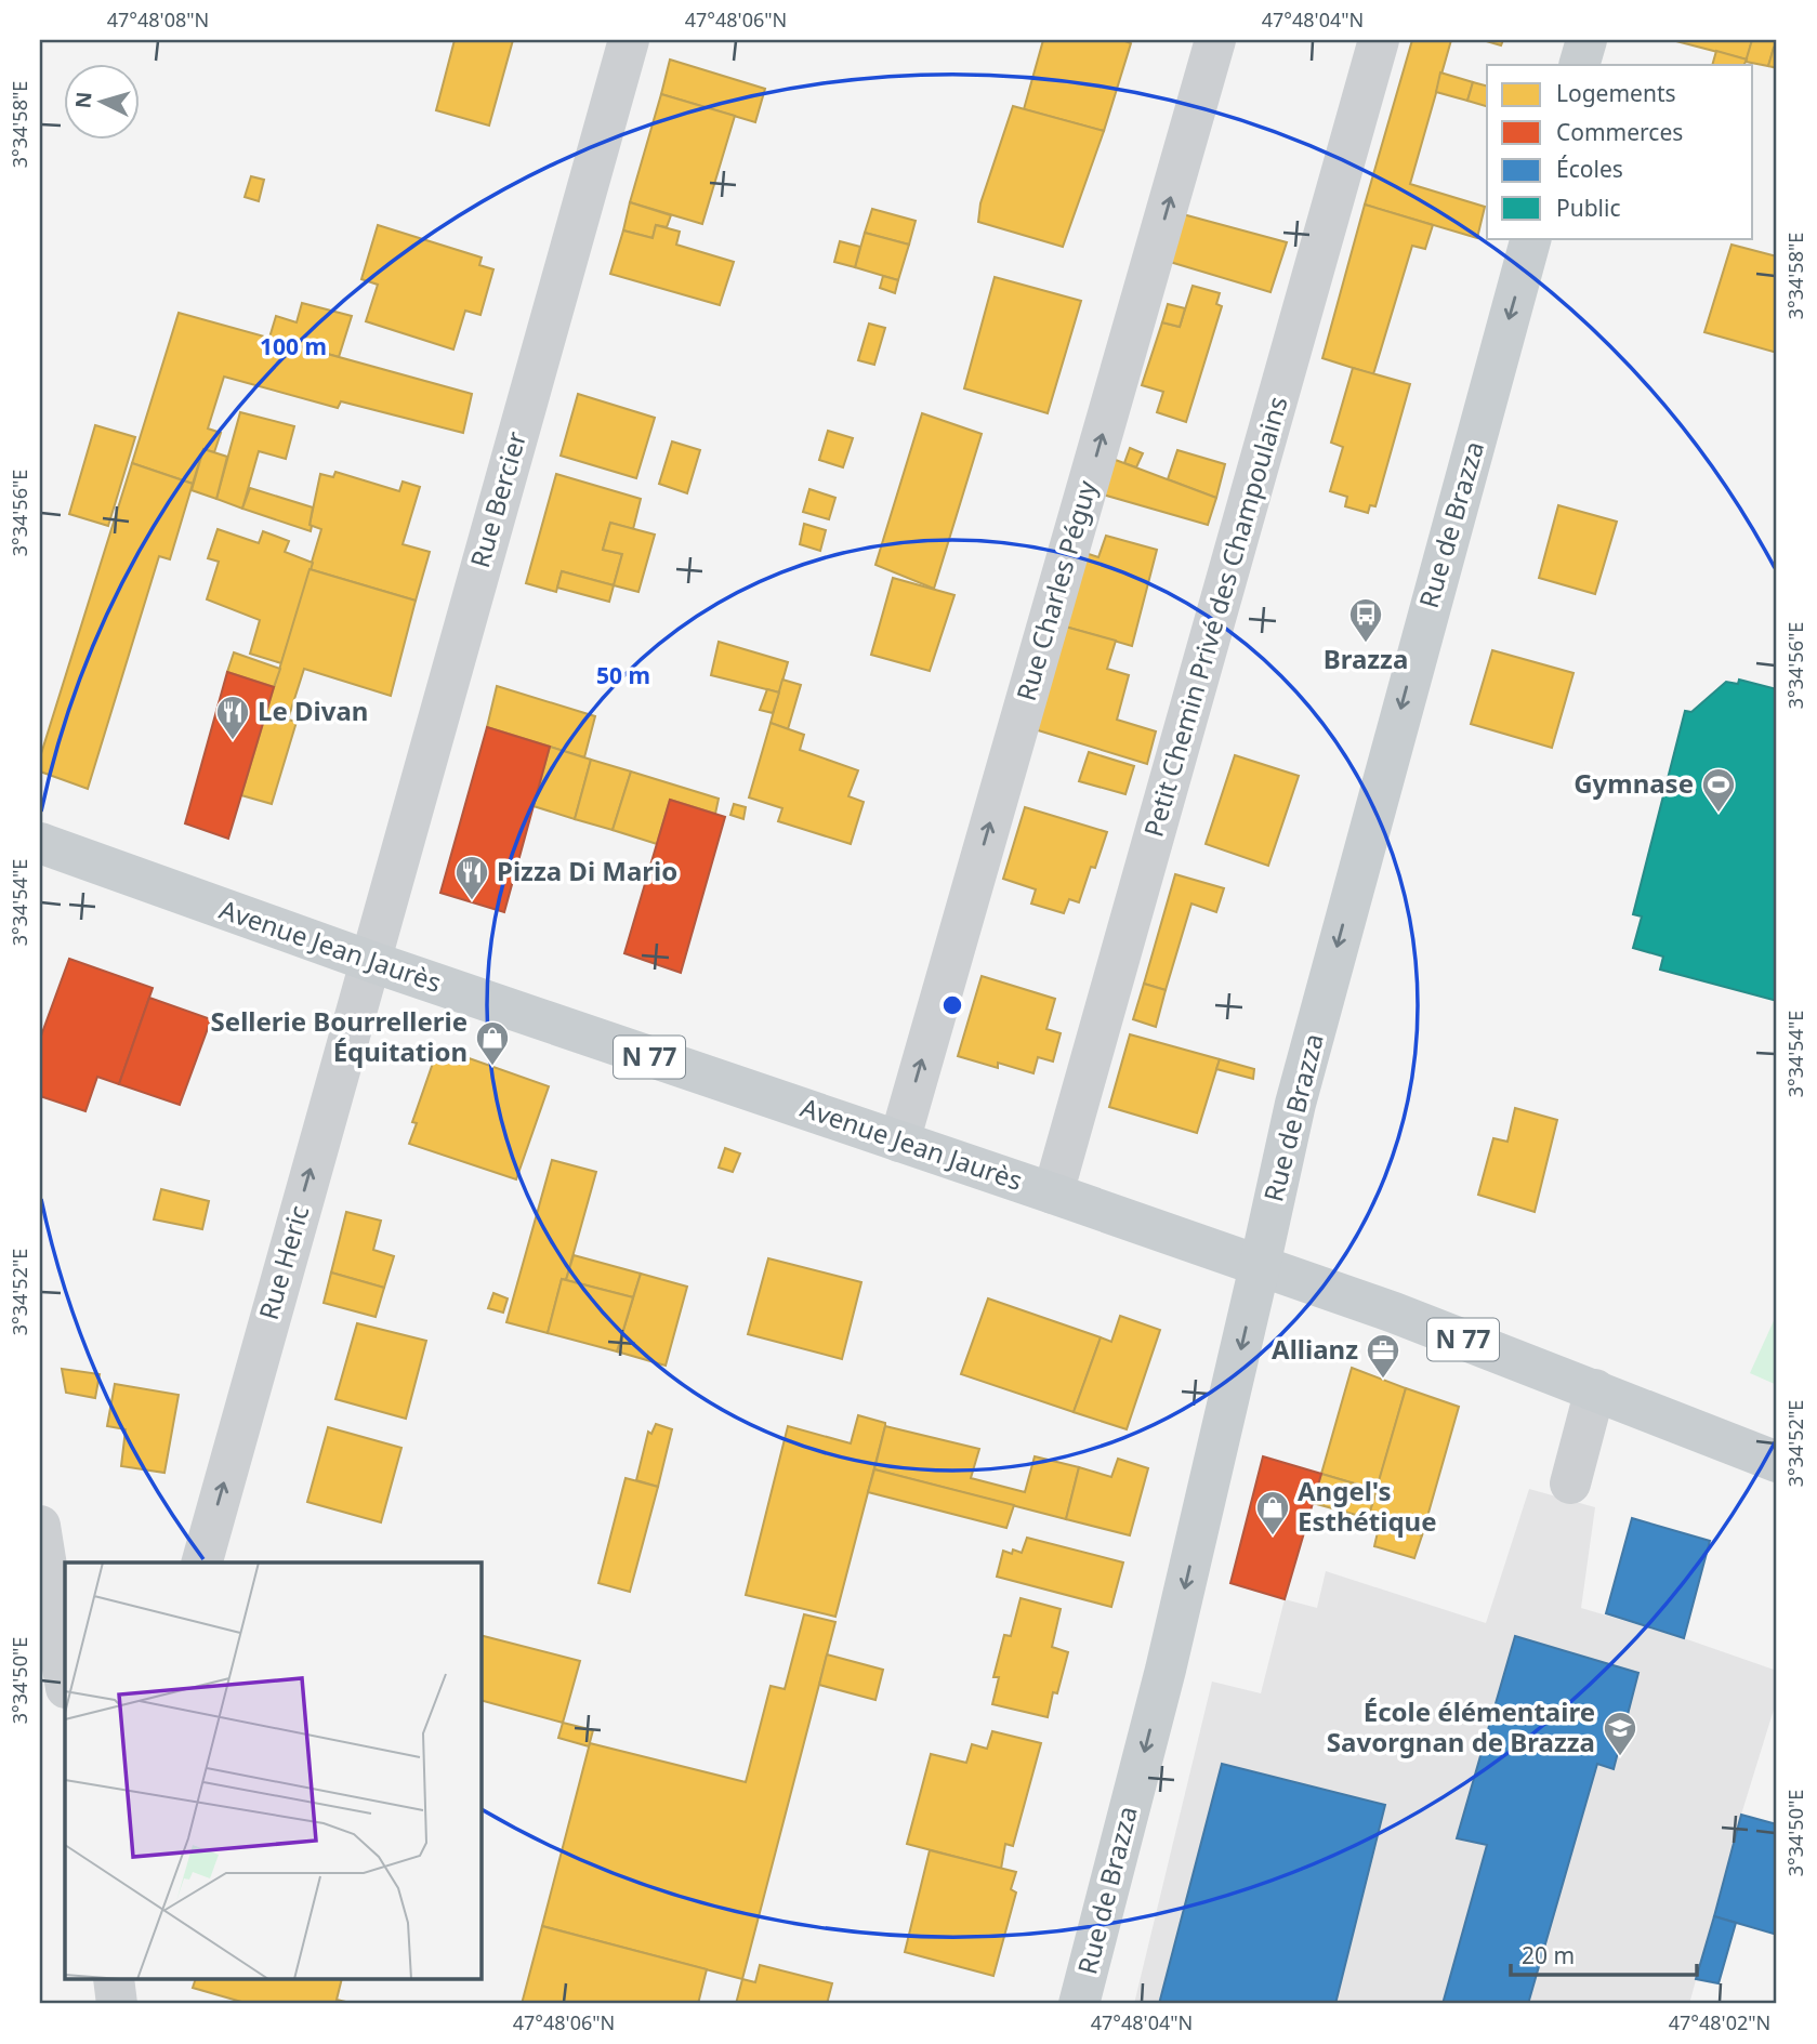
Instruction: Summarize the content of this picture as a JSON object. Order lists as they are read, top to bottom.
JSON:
{
  "streets": {
    "main road": ["Rue de Brazza", "Avenue Jean Jaurès", "N 77"],
    "street": [
      "Rue Bercier",
      "Rue Charles Péguy",
      "Petit Chemin Privé des Champoulains",
      "Rue Heric"
    ]
  },
  "crossings": [
    ["Rue Bercier", "Avenue Jean Jaurès"],
    ["Rue Bercier", "Rue Heric"],
    ["Rue de Brazza", "Avenue Jean Jaurès"],
    ["Rue Charles Péguy", "Avenue Jean Jaurès"],
    ["Petit Chemin Privé des Champoulains", "Avenue Jean Jaurès"],
    ["Avenue Jean Jaurès", "Rue Heric"]
  ],
  "one_way": ["Rue de Brazza", "Rue Charles Péguy", "Rue Heric"],
  "places": {
    "bus stop": ["Brazza"],
    "restaurant": ["Le Divan", "Pizza Di Mario"],
    "sports": ["Gymnase"],
    "shop": ["Sellerie Bourrellerie Équitation", "Angel's Esthétique"],
    "office": ["Allianz"],
    "school or university": ["École élémentaire Savorgnan de Brazza"]
  },
  "legend": [
    "Logements",
    "Commerces",
    "Écoles",
    "Public"
  ],
  "scale_bar": "20 m",
  "north": "left",
  "coordinates": [
    "47°48'08\"N",
    "47°48'06\"N",
    "47°48'04\"N",
    "3°34'58\"E",
    "3°34'56\"E",
    "3°34'54\"E",
    "3°34'52\"E",
    "3°34'50\"E",
    "47°48'02\"N"
  ],
  "rings": ["100 m", "50 m"]
}
